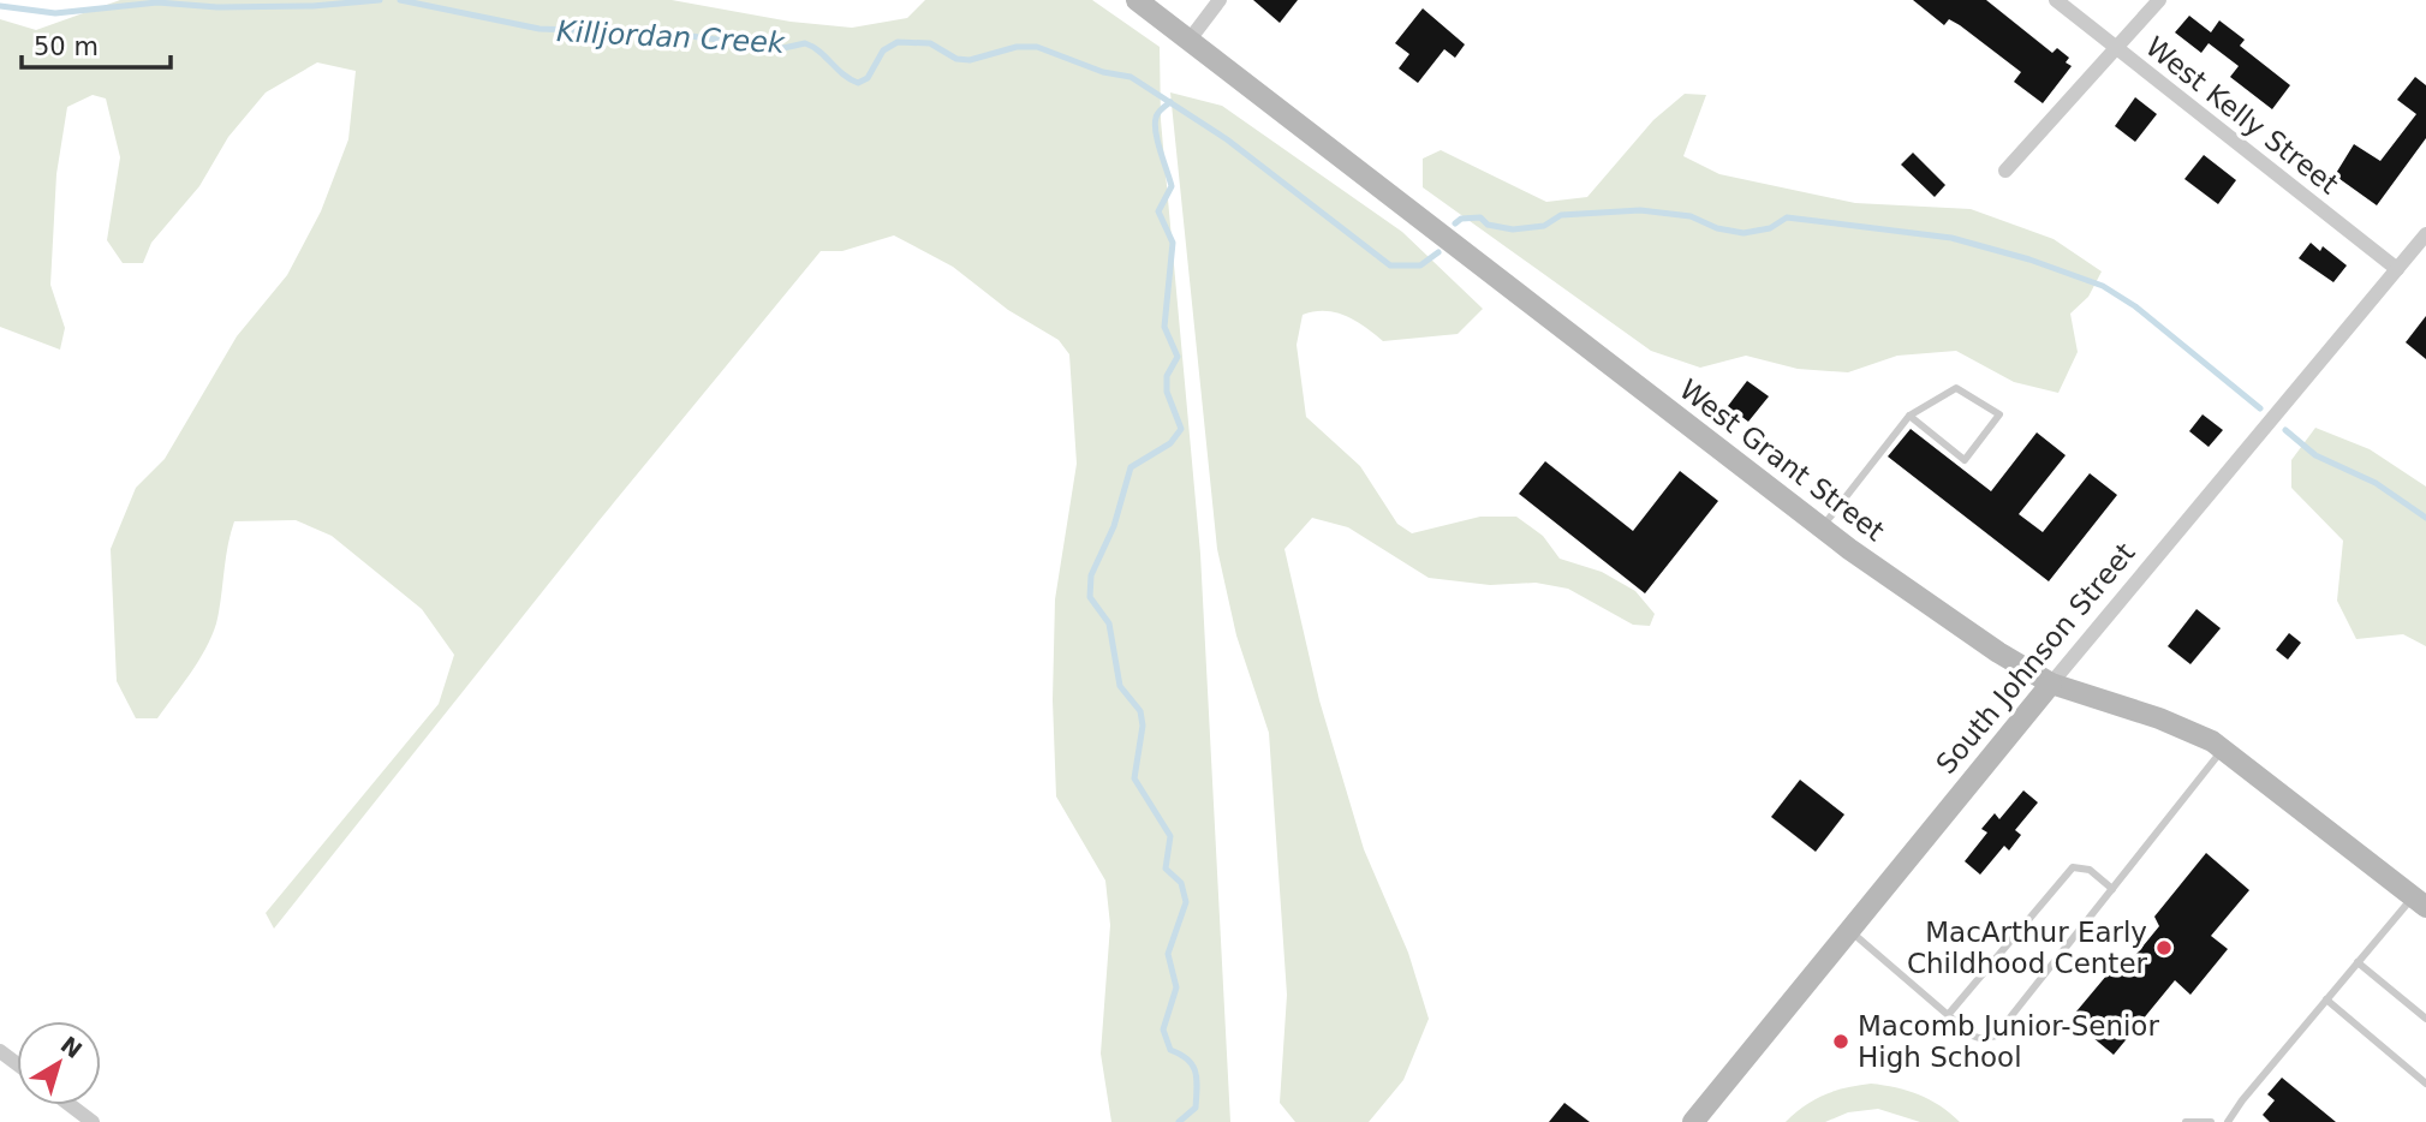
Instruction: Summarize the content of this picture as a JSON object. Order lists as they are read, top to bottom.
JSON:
{
  "streets": {
    "main road": ["West Grant Street", "South Johnson Street"],
    "street": ["West Kelly Street"]
  },
  "crossings": [
    ["West Kelly Street", "South Johnson Street"],
    ["West Grant Street", "South Johnson Street"]
  ],
  "water": ["Killjordan Creek"],
  "places": ["MacArthur Early Childhood Center", "Macomb Junior-Senior High School"],
  "scale_bar": "50 m",
  "north": "top right"
}
